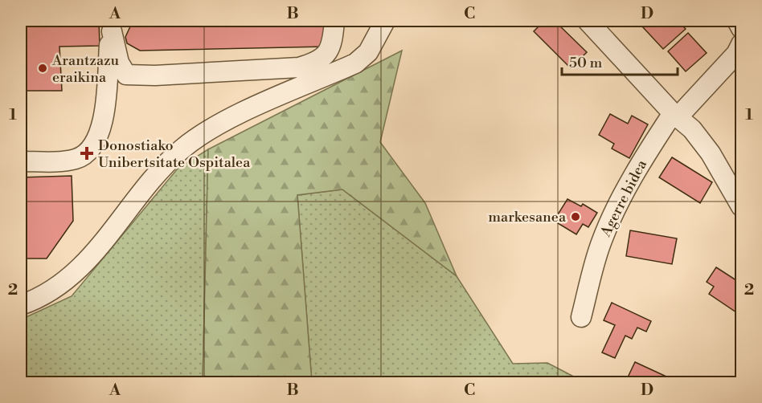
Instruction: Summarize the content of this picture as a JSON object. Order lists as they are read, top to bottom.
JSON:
{
  "streets": {
    "street": ["Agerre bidea"]
  },
  "places": {
    "other": ["Arantzazu eraikina", "markesanea"],
    "health": ["Donostiako Unibertsitate Ospitalea"]
  },
  "scale_bar": "50 m",
  "grid": {
    "columns": [
      "A",
      "B",
      "C",
      "D"
    ],
    "rows": ["1", "2"]
  }
}
